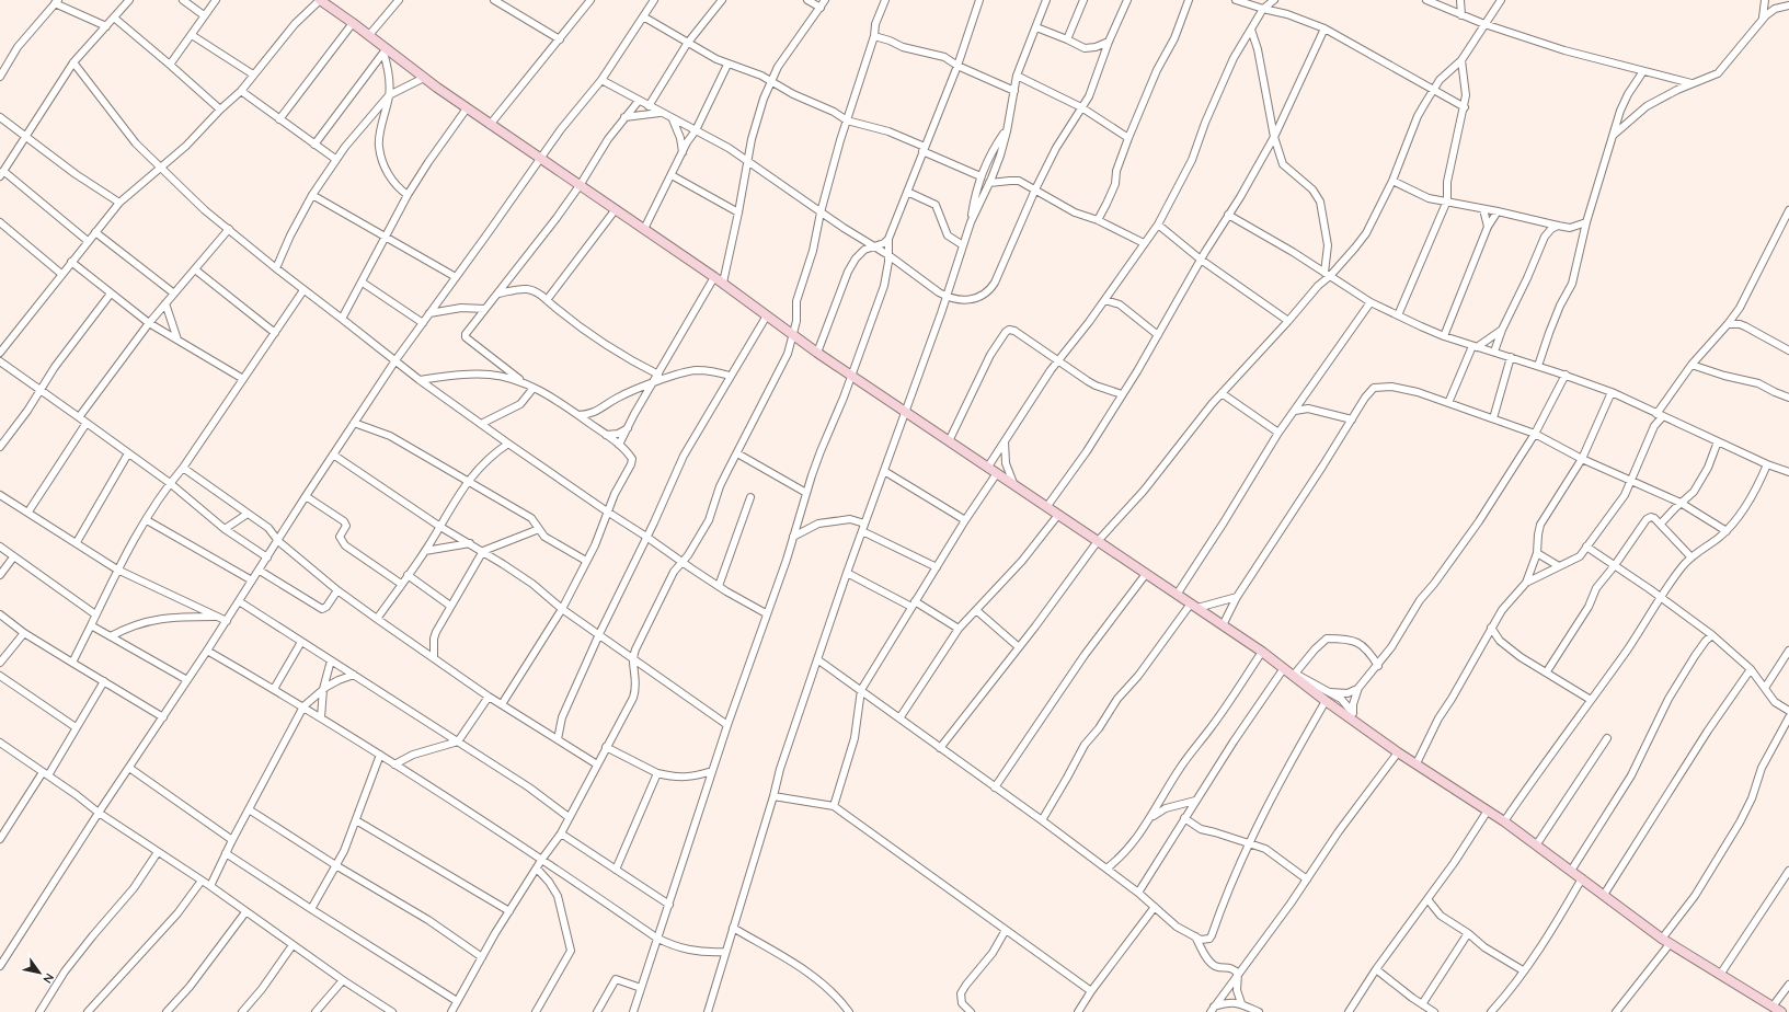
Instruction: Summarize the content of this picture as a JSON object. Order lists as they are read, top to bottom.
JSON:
{
  "north": "bottom right"
}
